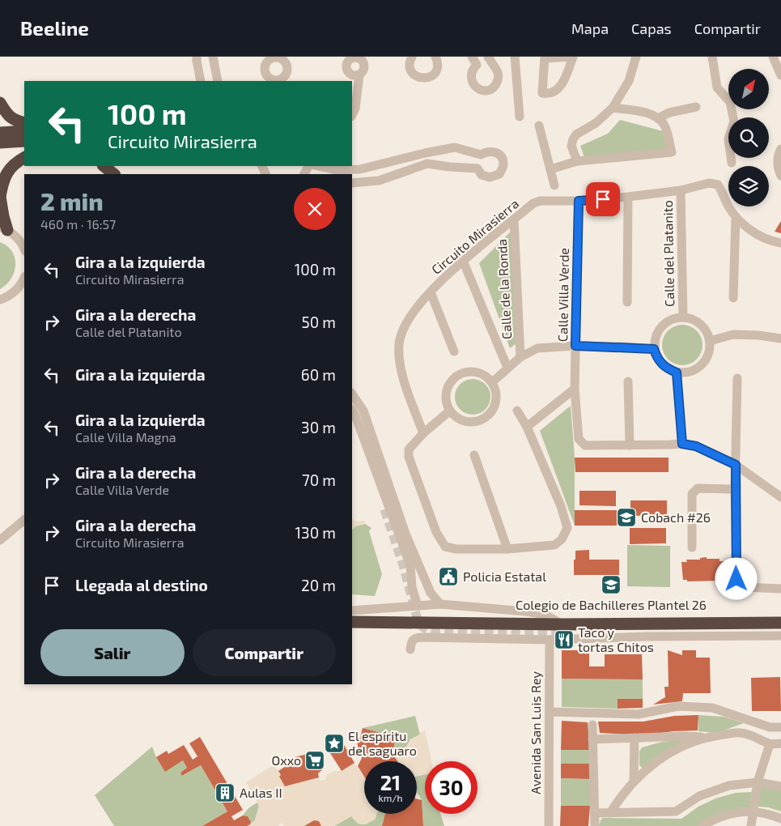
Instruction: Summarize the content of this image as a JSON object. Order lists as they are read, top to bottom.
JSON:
{
  "streets": {
    "street": [
      "Circuito Mirasierra",
      "Calle del Platanito",
      "Calle de la Ronda",
      "Calle Villa Verde",
      "Avenida San Luis Rey"
    ]
  },
  "crossings": [
    ["Circuito Mirasierra", "Calle del Platanito"],
    ["Circuito Mirasierra", "Calle de la Ronda"],
    ["Circuito Mirasierra", "Calle Villa Verde"]
  ],
  "places": {
    "school or university": ["Cobach #26", "Colegio de Bachilleres Plantel 26"],
    "public building": ["Policia Estatal"],
    "restaurant": ["Taco y tortas Chitos"],
    "place": ["El espíritu del saguaro"],
    "supermarket": ["Oxxo"],
    "building": ["Aulas II"]
  },
  "north": "top right",
  "page": {
    "header": "Beeline",
    "nav": ["Mapa", "Capas", "Compartir"],
    "turn": ["100 m", "Circuito Mirasierra"],
    "heading": ["2 min", "460 m · 16:57"],
    "list": [
      {
        "name": "Gira a la izquierda",
        "note": "Circuito Mirasierra",
        "value": "100 m"
      },
      {
        "name": "Gira a la derecha",
        "note": "Calle del Platanito",
        "value": "50 m"
      },
      {
        "name": "Gira a la izquierda",
        "value": "60 m"
      },
      {
        "name": "Gira a la izquierda",
        "note": "Calle Villa Magna",
        "value": "30 m"
      },
      {
        "name": "Gira a la derecha",
        "note": "Calle Villa Verde",
        "value": "70 m"
      },
      {
        "name": "Gira a la derecha",
        "note": "Circuito Mirasierra",
        "value": "130 m"
      },
      {
        "name": "Llegada al destino",
        "value": "20 m"
      }
    ],
    "buttons": ["Salir", "Compartir"],
    "speed": "21 km/h",
    "limit": "30"
  }
}
